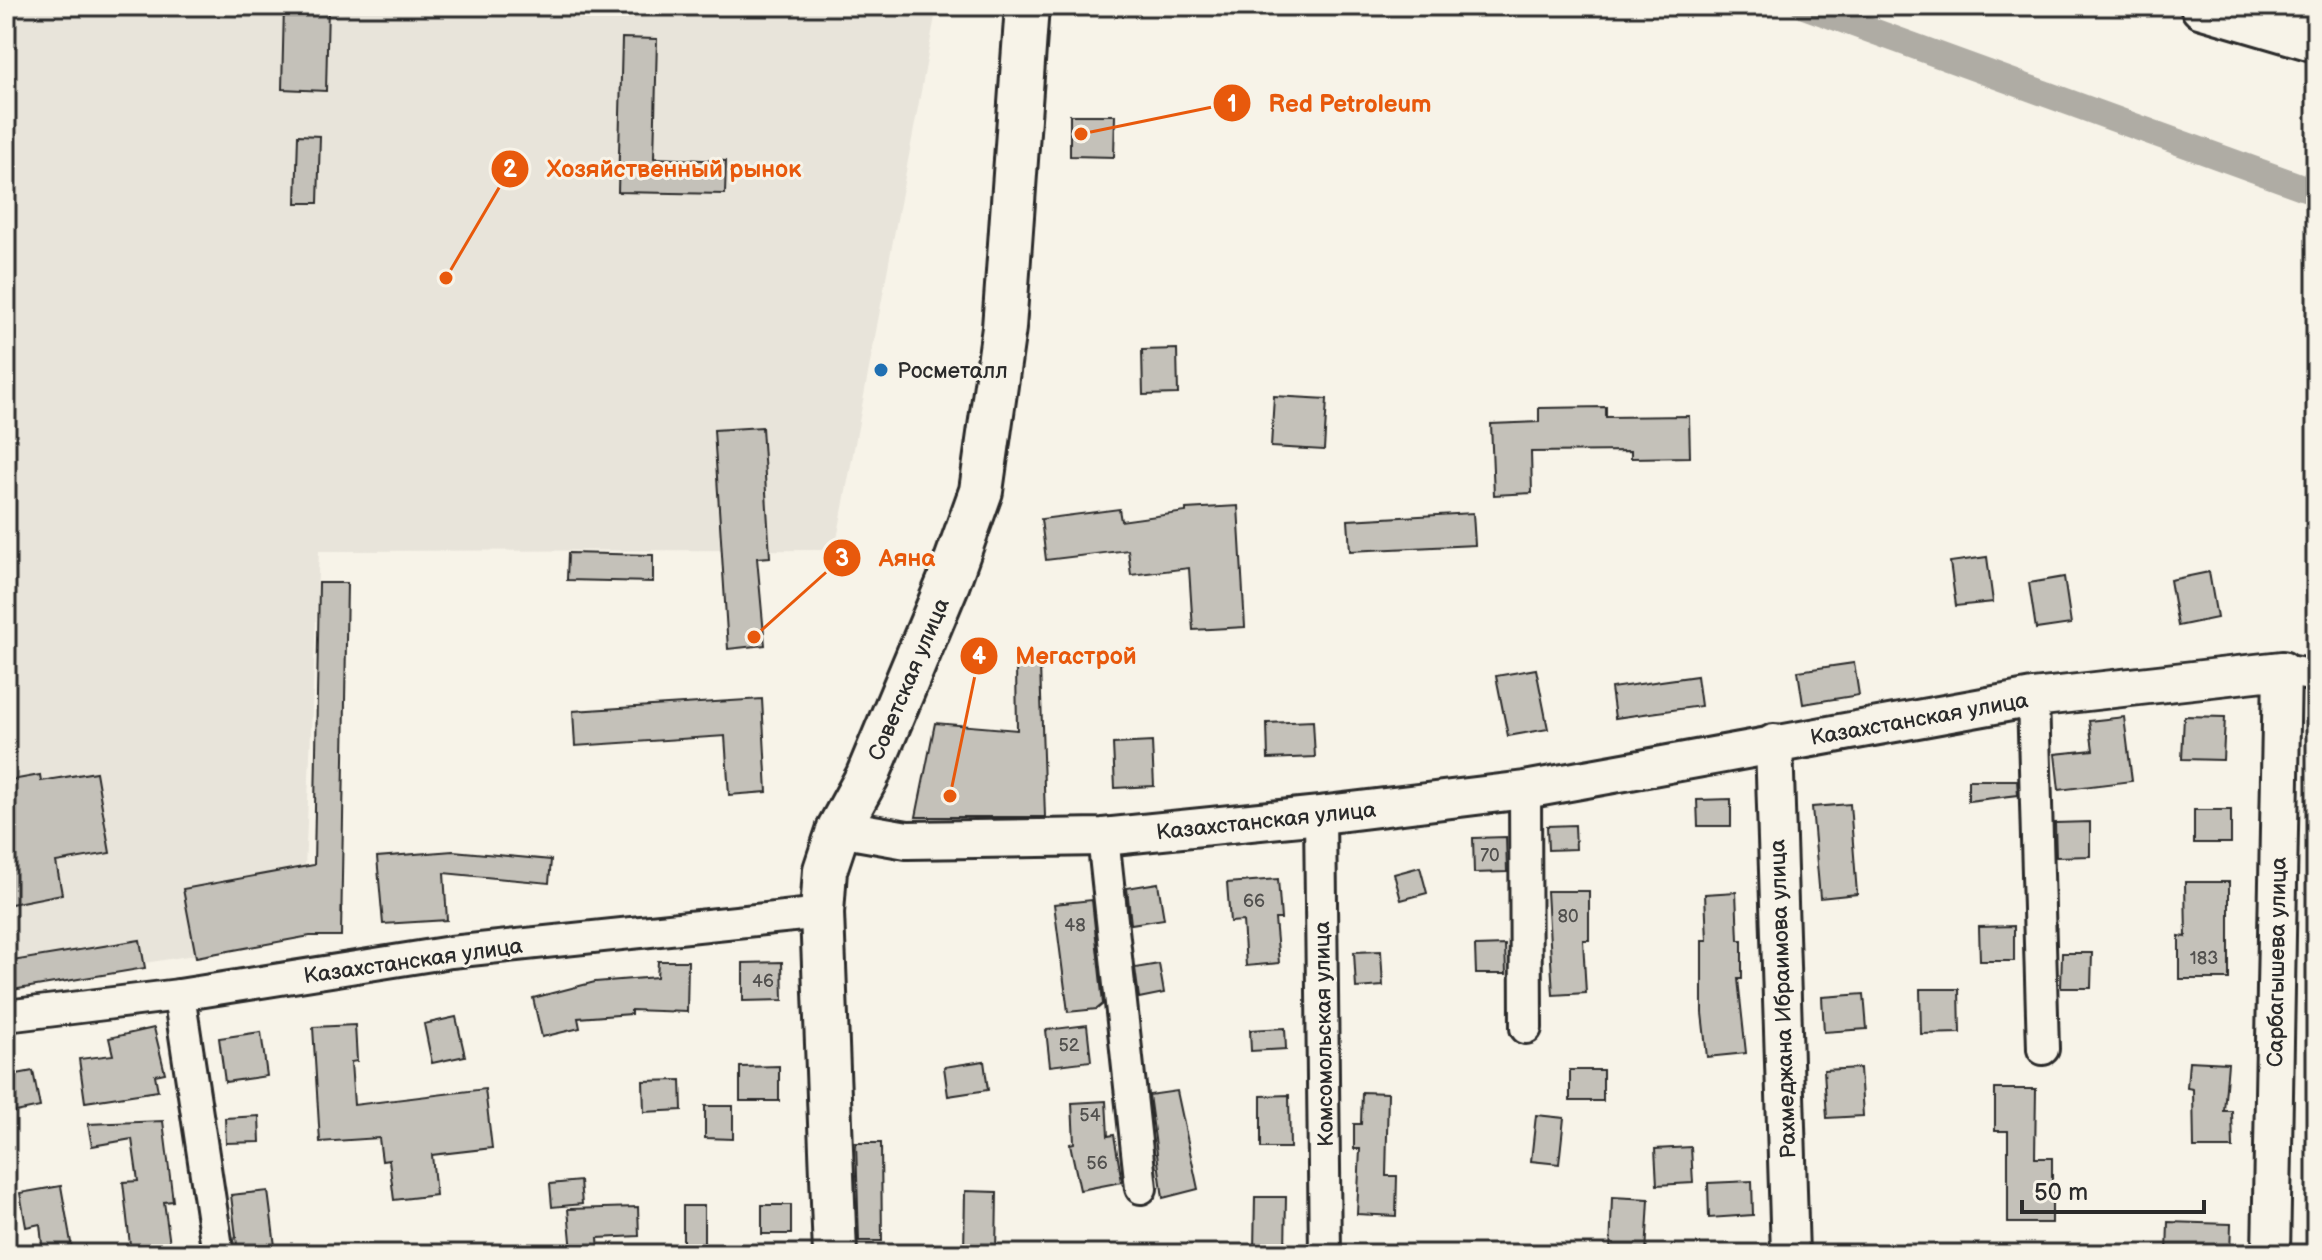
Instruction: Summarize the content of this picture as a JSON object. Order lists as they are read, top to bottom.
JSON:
{
  "streets": {
    "main road": ["Советская улица"],
    "street": [
      "Казахстанская улица",
      "Сарбагышева улица",
      "Рахмеджана Ибраимова улица",
      "Комсомольская улица"
    ]
  },
  "crossings": [
    ["Советская улица", "Казахстанская улица"],
    ["Казахстанская улица", "Сарбагышева улица"],
    ["Казахстанская улица", "Рахмеджана Ибраимова улица"],
    ["Казахстанская улица", "Комсомольская улица"]
  ],
  "places": [
    "Red Petroleum",
    "Хозяйственный рынок",
    "Росметалл",
    "Аяна",
    "Мегастрой"
  ],
  "house_numbers": [
    "70",
    "66",
    "80",
    "48",
    "183",
    "46",
    "52",
    "54",
    "56"
  ],
  "scale_bar": "50 m"
}
